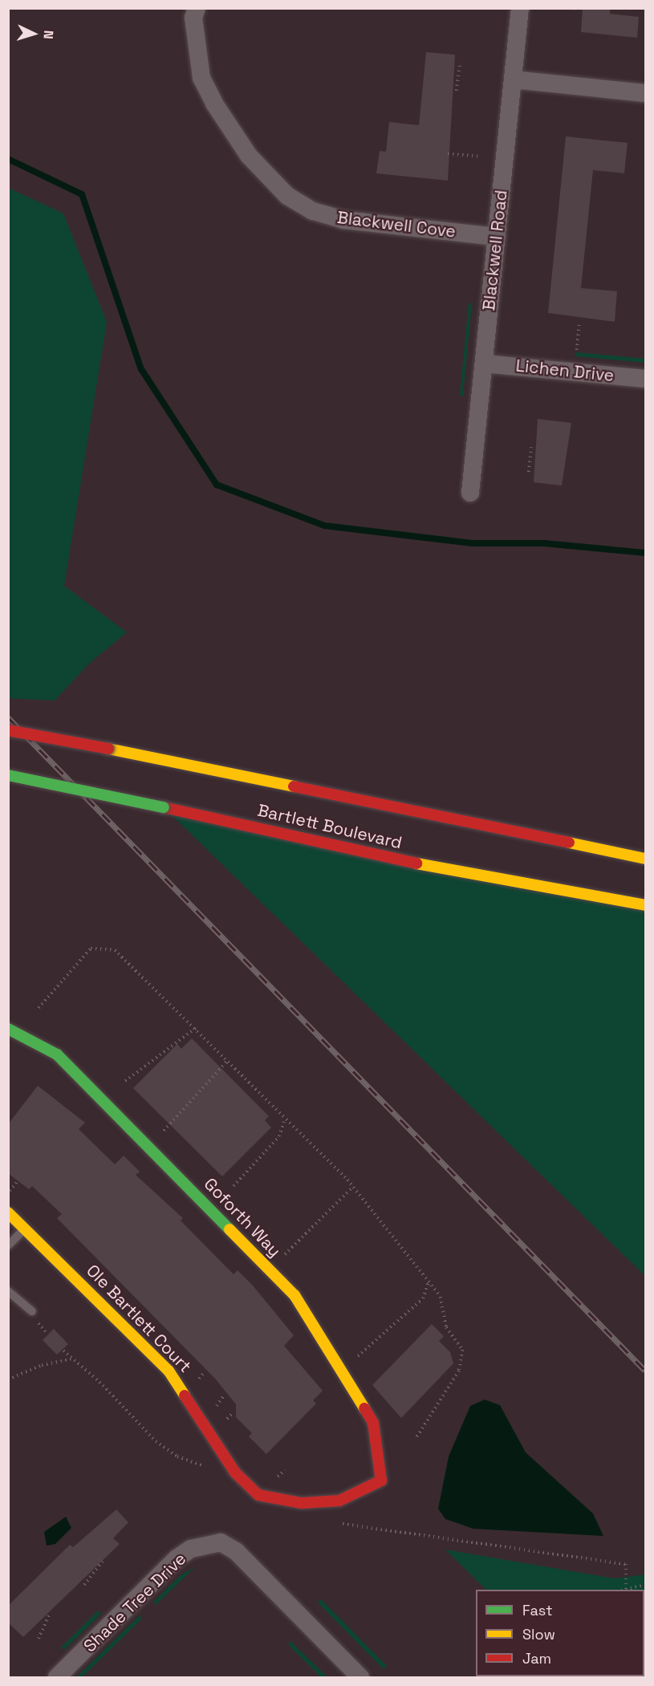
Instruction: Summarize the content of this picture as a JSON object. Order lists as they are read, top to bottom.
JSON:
{
  "streets": {
    "main road": ["Bartlett Boulevard", "Goforth Way", "Ole Bartlett Court"],
    "street": [
      "Blackwell Cove",
      "Blackwell Road",
      "Lichen Drive",
      "Shade Tree Drive"
    ]
  },
  "crossings": [
    ["Blackwell Cove", "Blackwell Road"],
    ["Blackwell Road", "Lichen Drive"],
    ["Goforth Way", "Ole Bartlett Court"]
  ],
  "legend": ["Fast", "Slow", "Jam"],
  "north": "right"
}
